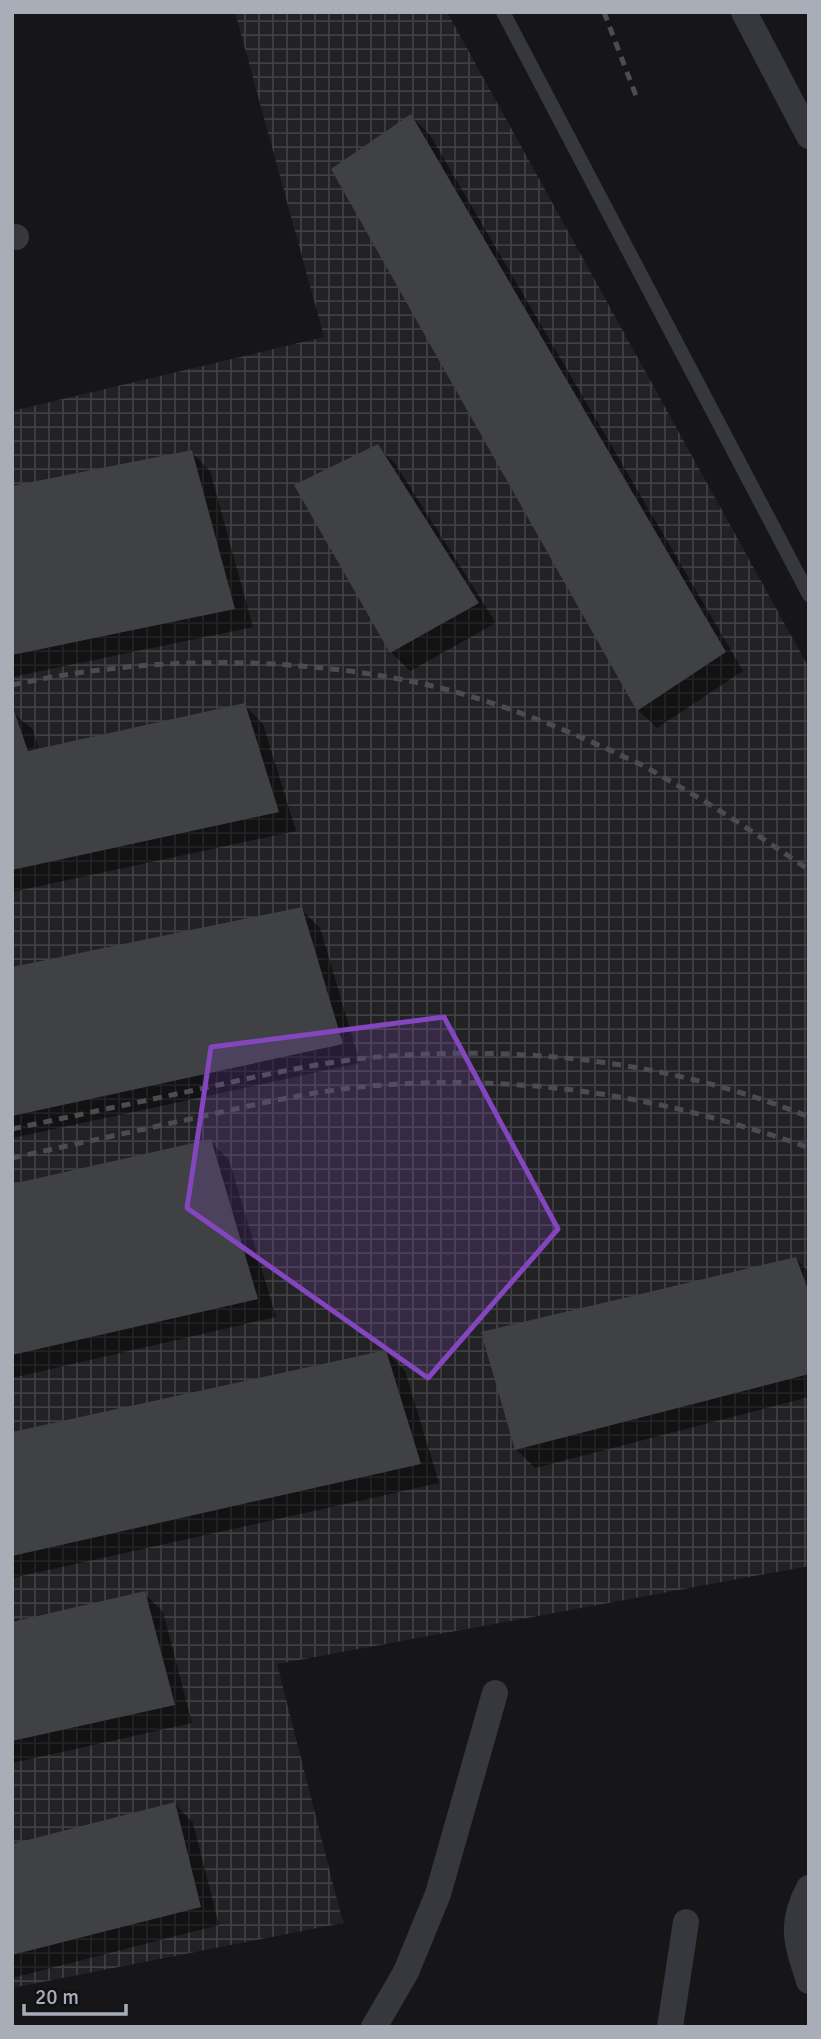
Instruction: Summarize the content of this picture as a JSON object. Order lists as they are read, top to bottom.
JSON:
{
  "scale_bar": "20 m"
}
